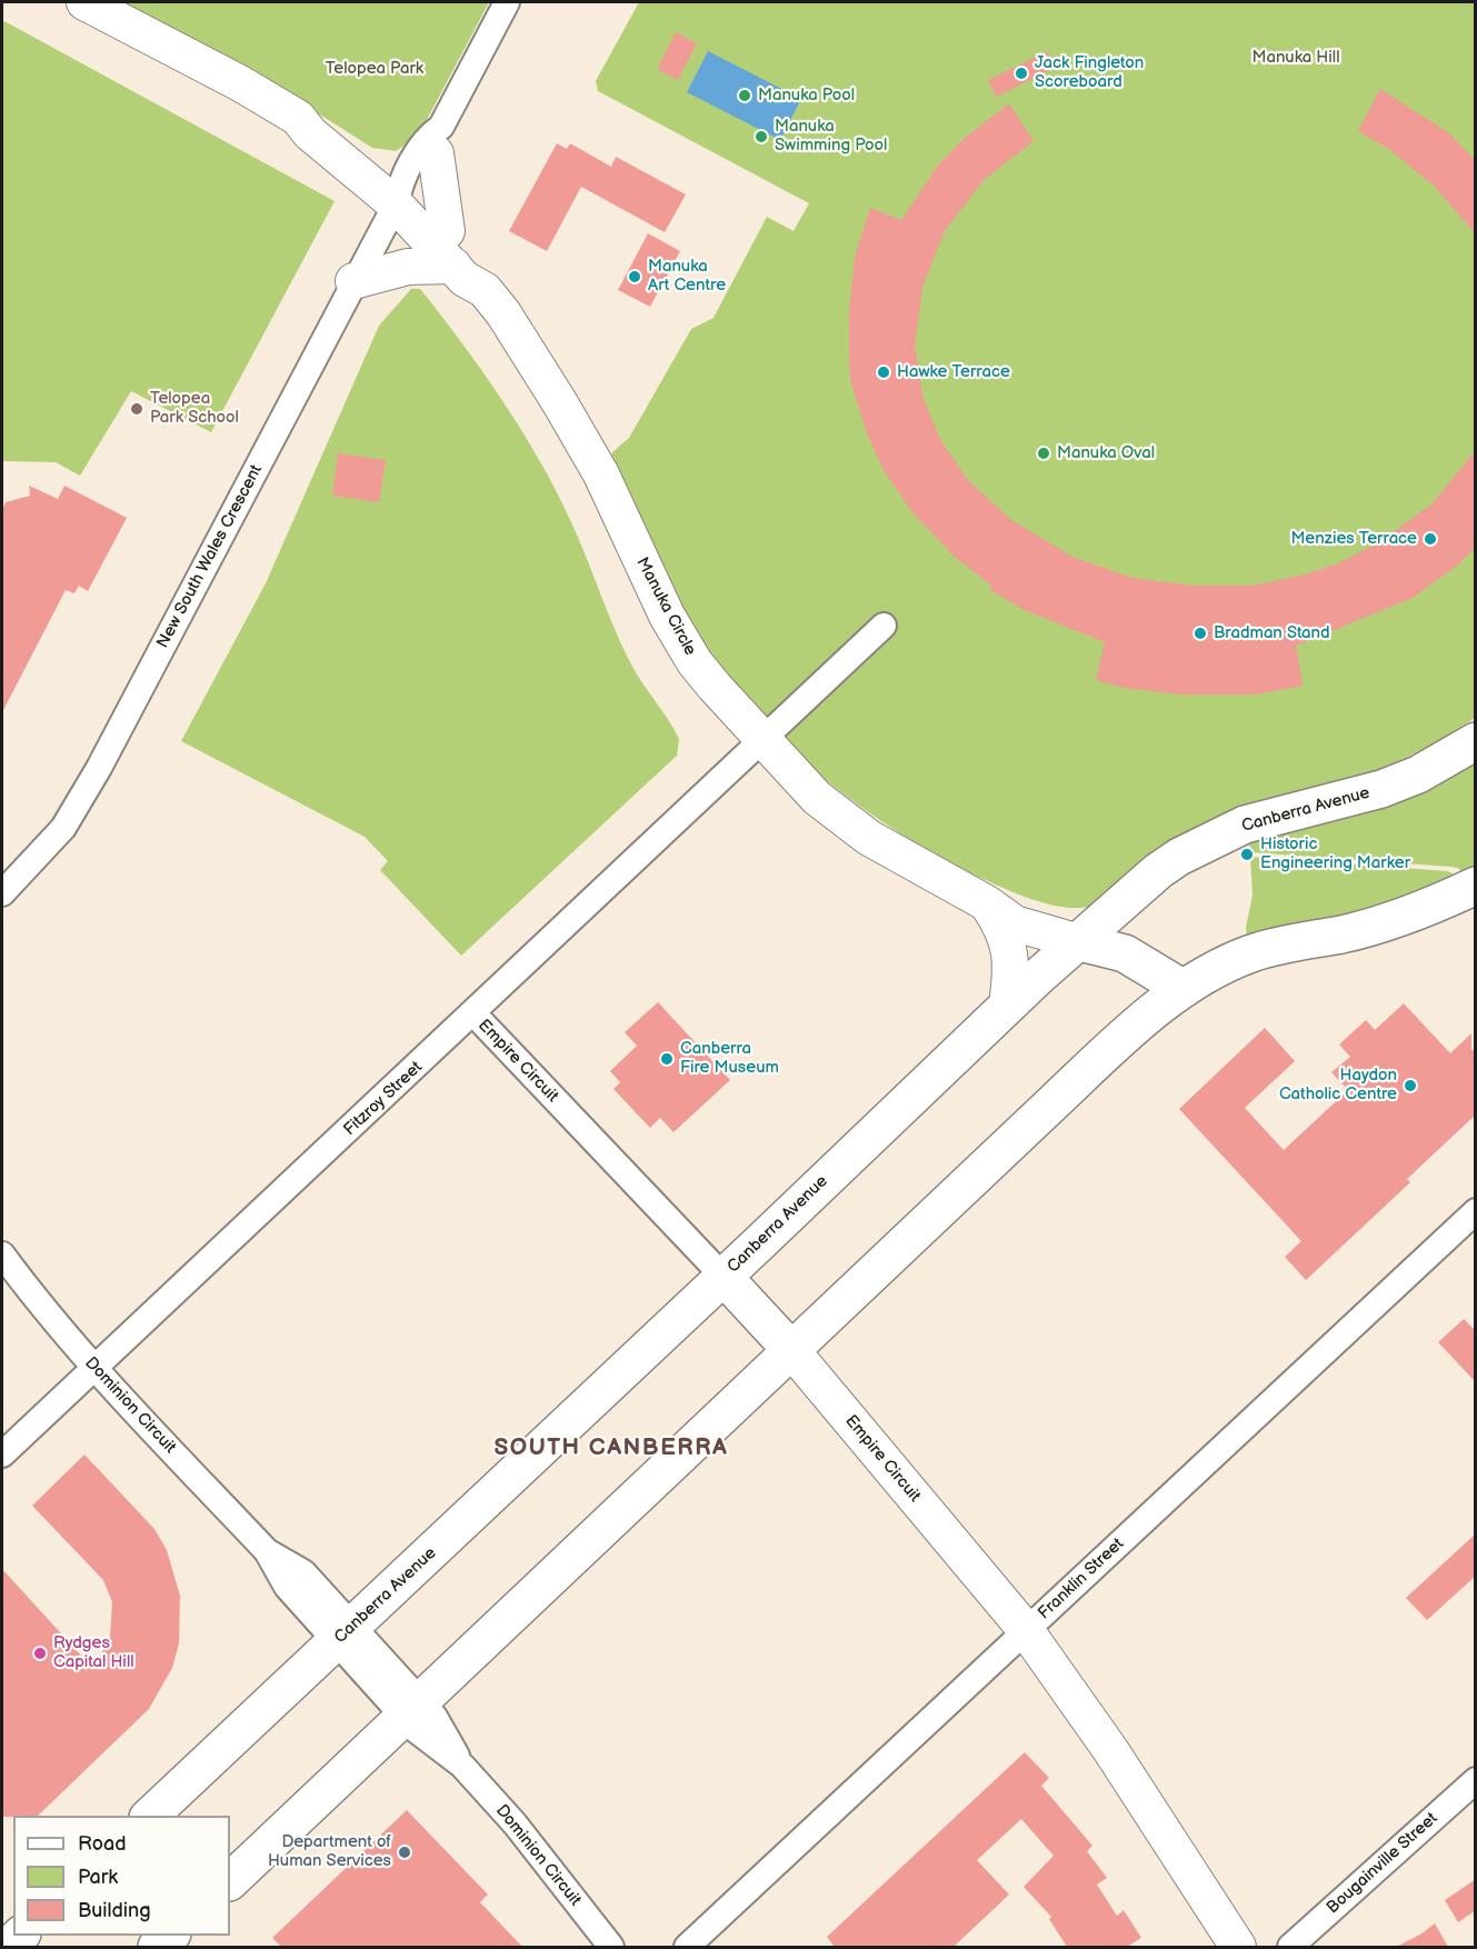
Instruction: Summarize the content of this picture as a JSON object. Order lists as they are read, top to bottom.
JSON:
{
  "streets": {
    "highway": ["Canberra Avenue", "Empire Circuit"],
    "street": [
      "New South Wales Crescent",
      "Manuka Circle",
      "Fitzroy Street",
      "Dominion Circuit",
      "Franklin Street",
      "Bougainville Street"
    ]
  },
  "crossings": [
    ["New South Wales Crescent", "Manuka Circle"],
    ["Manuka Circle", "Canberra Avenue"],
    ["Manuka Circle", "Fitzroy Street"],
    ["Canberra Avenue", "Empire Circuit"],
    ["Canberra Avenue", "Dominion Circuit"],
    ["Empire Circuit", "Fitzroy Street"],
    ["Empire Circuit", "Franklin Street"],
    ["Fitzroy Street", "Dominion Circuit"]
  ],
  "districts": ["SOUTH CANBERRA"],
  "parks": ["Manuka Hill", "Telopea Park"],
  "places": [
    "Jack Fingleton Scoreboard",
    "Manuka Pool",
    "Manuka Swimming Pool",
    "Manuka Art Centre",
    "Hawke Terrace",
    "Telopea Park School",
    "Manuka Oval",
    "Menzies Terrace",
    "Bradman Stand",
    "Historic Engineering Marker",
    "Canberra Fire Museum",
    "Haydon Catholic Centre",
    "Rydges Capital Hill",
    "Department of Human Services"
  ],
  "legend": ["Road", "Park", "Building"]
}
